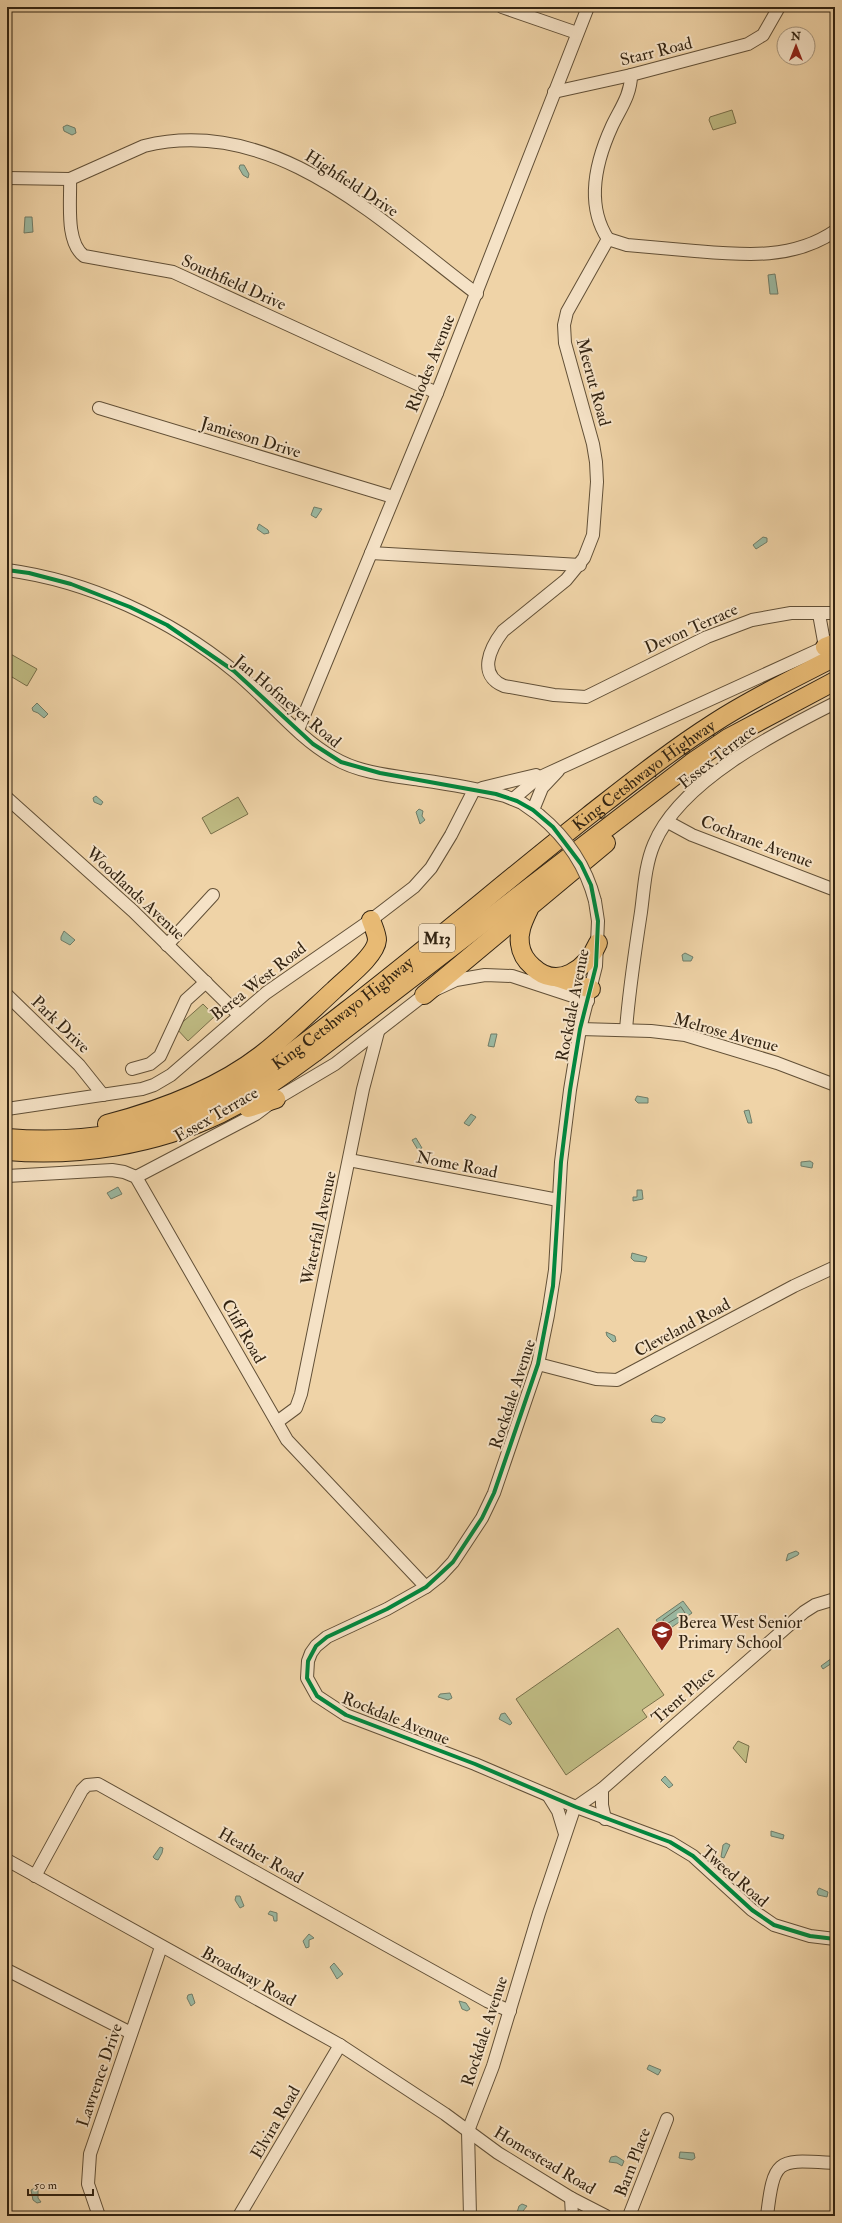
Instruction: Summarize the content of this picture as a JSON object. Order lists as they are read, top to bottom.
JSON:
{
  "streets": {
    "highway": ["King Cetshwayo Highway", "M13"],
    "street": [
      "Starr Road",
      "Highfield Drive",
      "Southfield Drive",
      "Rhodes Avenue",
      "Meerut Road",
      "Jamieson Drive",
      "Devon Terrace",
      "Jan Hofmeyer Road",
      "Essex Terrace",
      "Cochrane Avenue",
      "Woodlands Avenue",
      "Berea West Road",
      "Rockdale Avenue",
      "Park Drive",
      "Melrose Avenue",
      "Nome Road",
      "Waterfall Avenue",
      "Cleveland Road",
      "Cliff Road",
      "Trent Place",
      "Heather Road",
      "Tweed Road",
      "Broadway Road",
      "Lawrence Drive",
      "Elvira Road",
      "Homestead Road",
      "Barn Place"
    ]
  },
  "crossings": [
    ["Starr Road", "Rhodes Avenue"],
    ["Highfield Drive", "Southfield Drive"],
    ["Highfield Drive", "Rhodes Avenue"],
    ["Southfield Drive", "Rhodes Avenue"],
    ["Rhodes Avenue", "Jamieson Drive"],
    ["Rhodes Avenue", "Jan Hofmeyer Road"],
    ["Meerut Road", "Devon Terrace"],
    ["Jan Hofmeyer Road", "Berea West Road"],
    ["Jan Hofmeyer Road", "Rockdale Avenue"],
    ["Essex Terrace", "Cochrane Avenue"],
    ["Essex Terrace", "Rockdale Avenue"],
    ["Essex Terrace", "Melrose Avenue"],
    ["Essex Terrace", "Waterfall Avenue"],
    ["Essex Terrace", "Cliff Road"],
    ["Woodlands Avenue", "Berea West Road"],
    ["Berea West Road", "Rockdale Avenue"],
    ["Berea West Road", "Park Drive"],
    ["Rockdale Avenue", "Melrose Avenue"],
    ["Rockdale Avenue", "Nome Road"],
    ["Rockdale Avenue", "Cleveland Road"],
    ["Rockdale Avenue", "Cliff Road"],
    ["Rockdale Avenue", "Trent Place"],
    ["Rockdale Avenue", "Heather Road"],
    ["Rockdale Avenue", "Tweed Road"],
    ["Rockdale Avenue", "Broadway Road"],
    ["Rockdale Avenue", "Homestead Road"],
    ["Nome Road", "Waterfall Avenue"],
    ["Waterfall Avenue", "Cliff Road"],
    ["Trent Place", "Tweed Road"],
    ["Heather Road", "Broadway Road"],
    ["Broadway Road", "Lawrence Drive"],
    ["Broadway Road", "Elvira Road"],
    ["Broadway Road", "Homestead Road"]
  ],
  "places": {
    "school or university": ["Berea West Senior Primary School"]
  },
  "scale_bar": "50 m",
  "north": "top"
}
